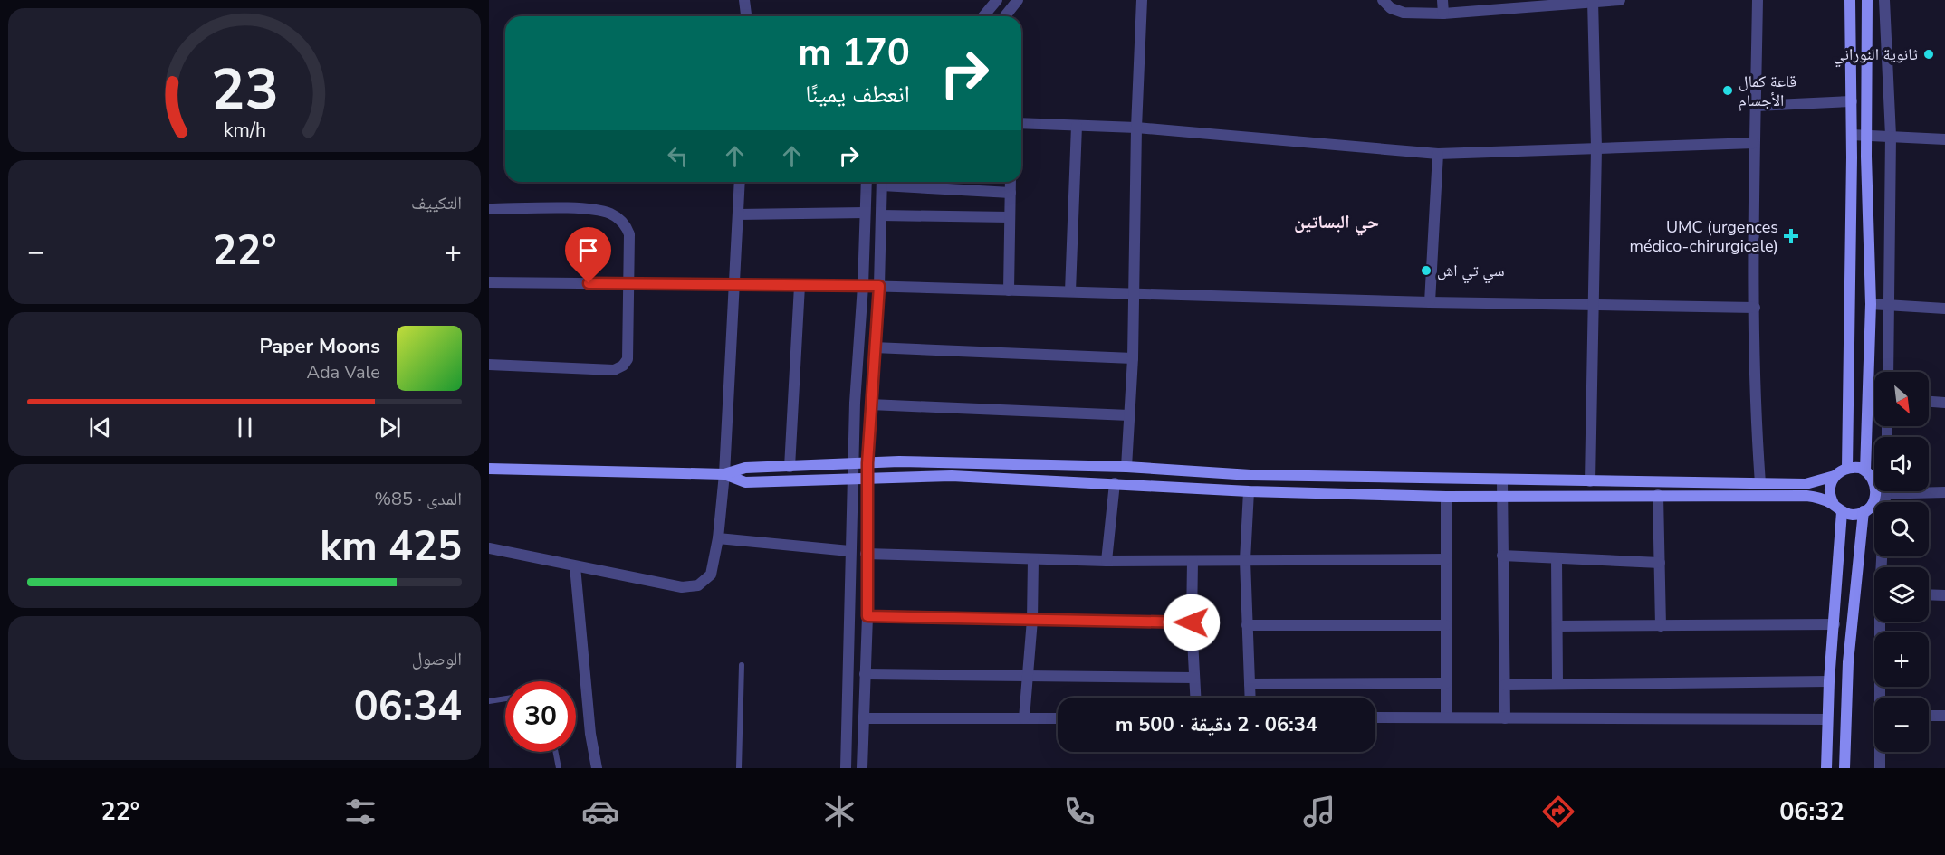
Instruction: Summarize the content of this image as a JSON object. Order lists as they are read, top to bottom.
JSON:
{
  "districts": ["حي البساتين"],
  "places": {
    "other": ["ثانوية النوراني", "قاعة كمال الأجسام", "سي تي اش"],
    "health": ["UMC (urgences médico-chirurgicale)"]
  },
  "north": "bottom right",
  "page": {
    "turn": ["170 m", "انعطف يمينًا"],
    "tile": [
      "التكييف",
      ["المدى · 85%", "425 km"],
      ["الوصول", "06:34"]
    ],
    "heat": ["−", "22°", "+"],
    "song": ["Paper Moons", "Ada Vale"],
    "map_buttons": ["+", "−"],
    "limit": "30",
    "trip": "06:34 · 2 دقيقة · 500 m",
    "tabs": ["06:32", "22°"],
    "gauge": ["23", "km/h"]
  }
}
